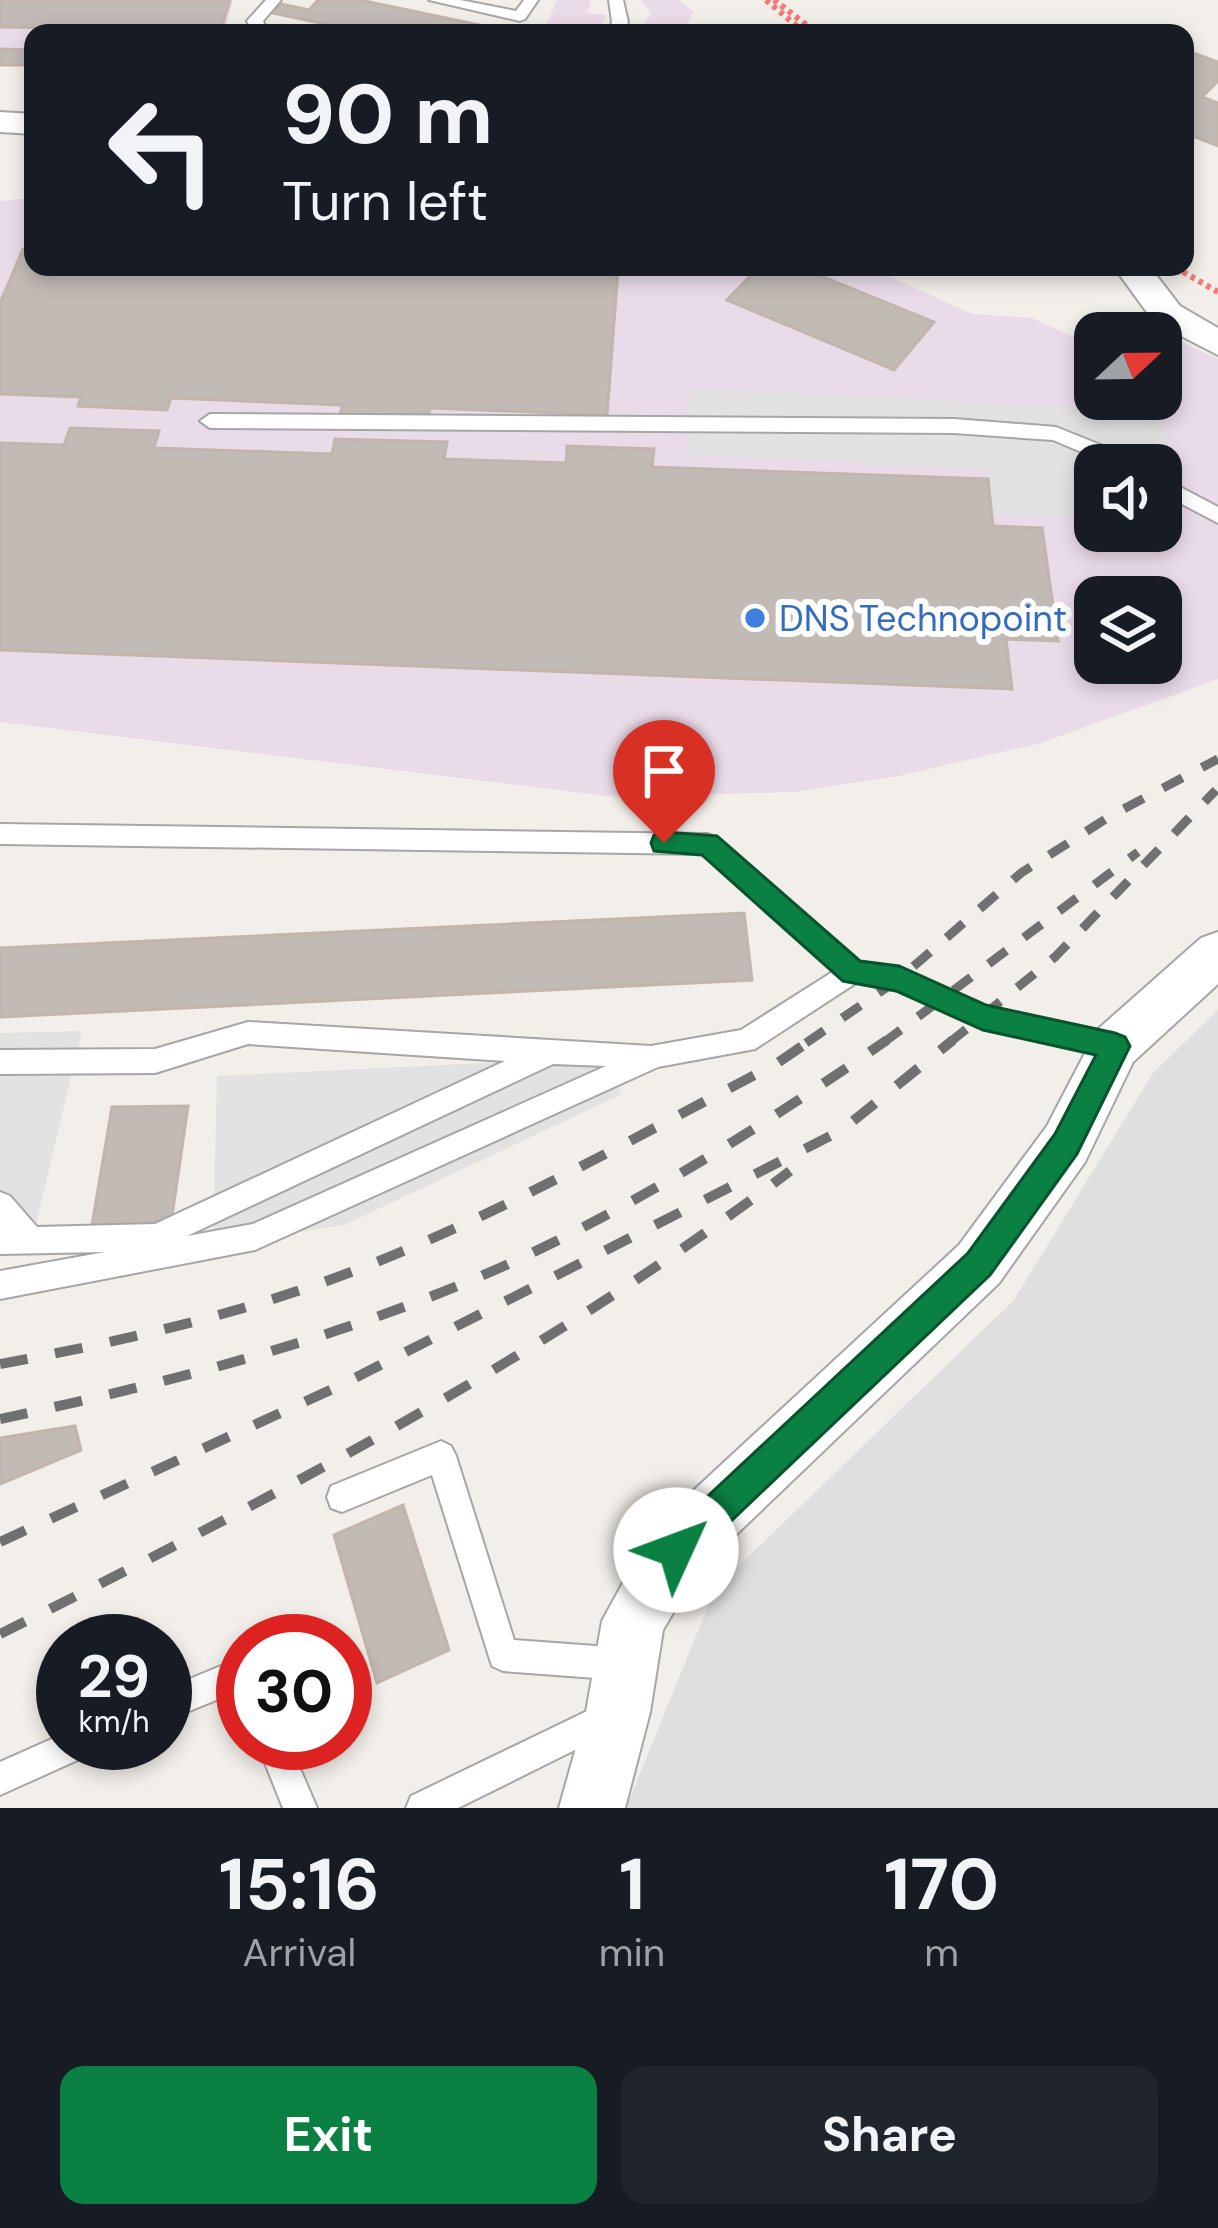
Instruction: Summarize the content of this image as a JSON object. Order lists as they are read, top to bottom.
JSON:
{
  "places": ["DNS Technopoint"],
  "north": "right",
  "page": {
    "turn": ["90 m", "Turn left"],
    "speed": "29 km/h",
    "limit": "30",
    "eta": [
      "15:16",
      "Arrival",
      "1",
      "min",
      "170",
      "m"
    ],
    "buttons": ["Exit", "Share"]
  }
}
